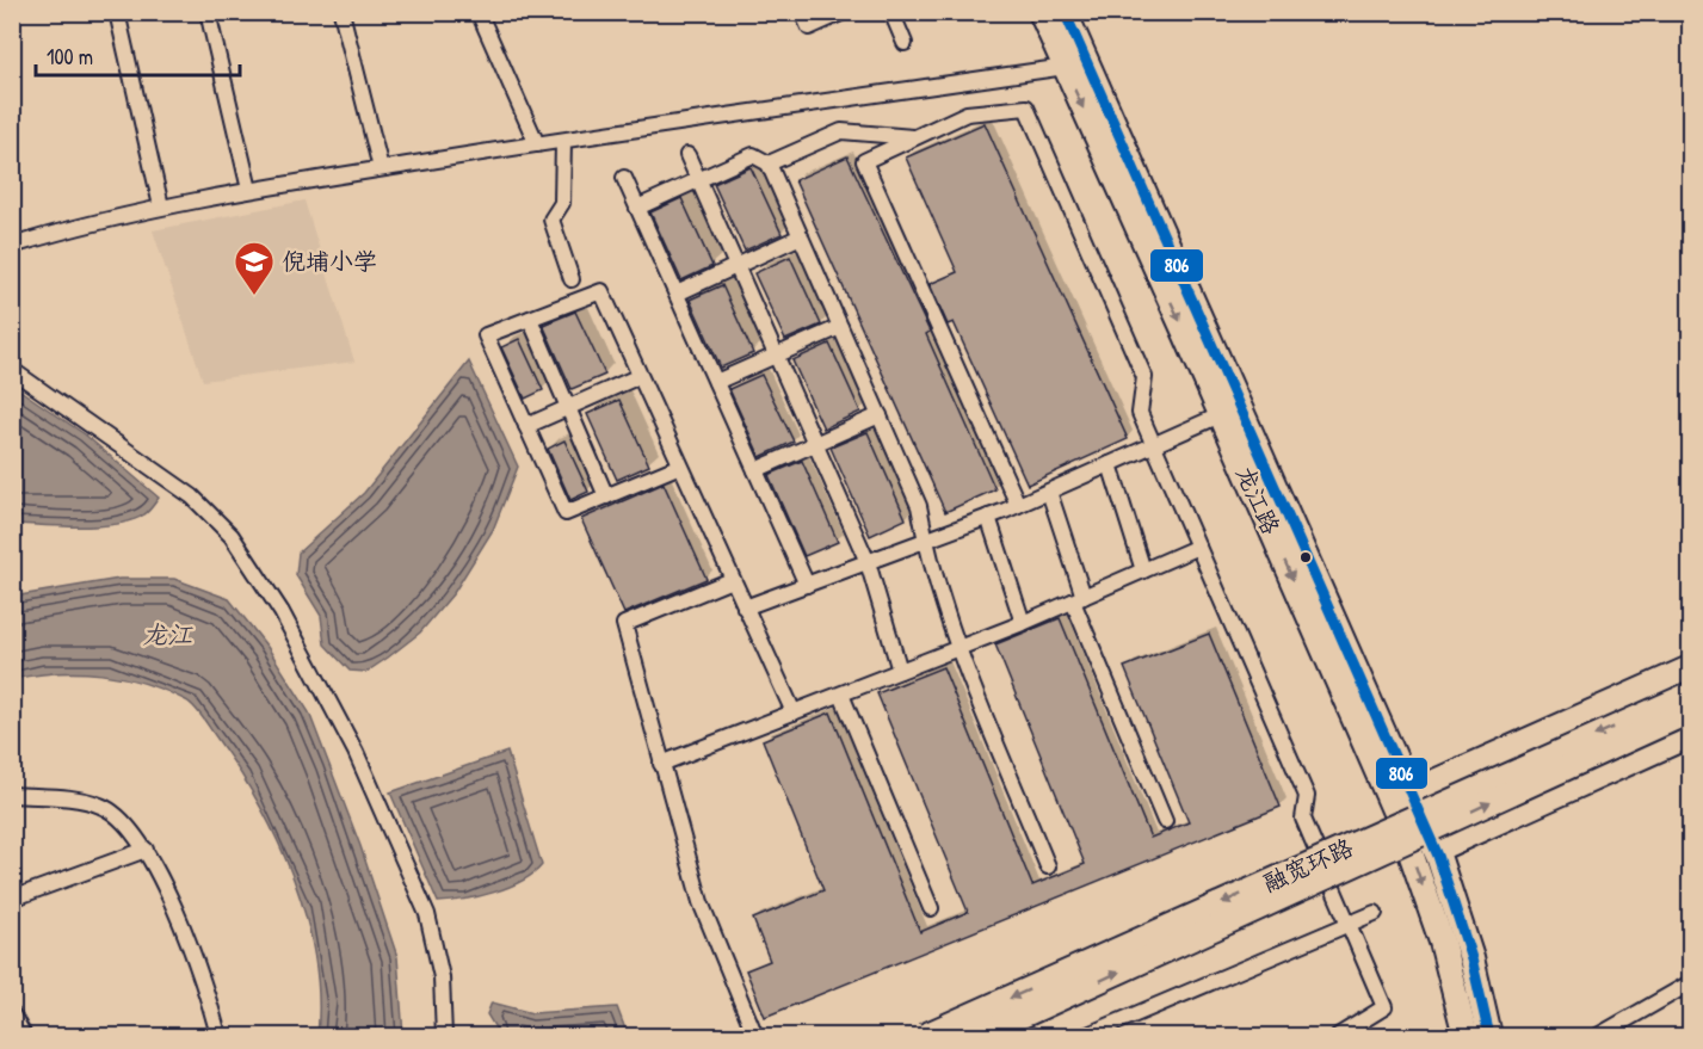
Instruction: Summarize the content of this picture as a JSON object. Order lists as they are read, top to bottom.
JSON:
{
  "streets": {
    "main road": ["龙江路", "融宽环路"]
  },
  "water": ["龙江"],
  "places": {
    "school or university": ["倪埔小学"]
  },
  "lines": ["transit line 806"],
  "scale_bar": "100 m"
}
